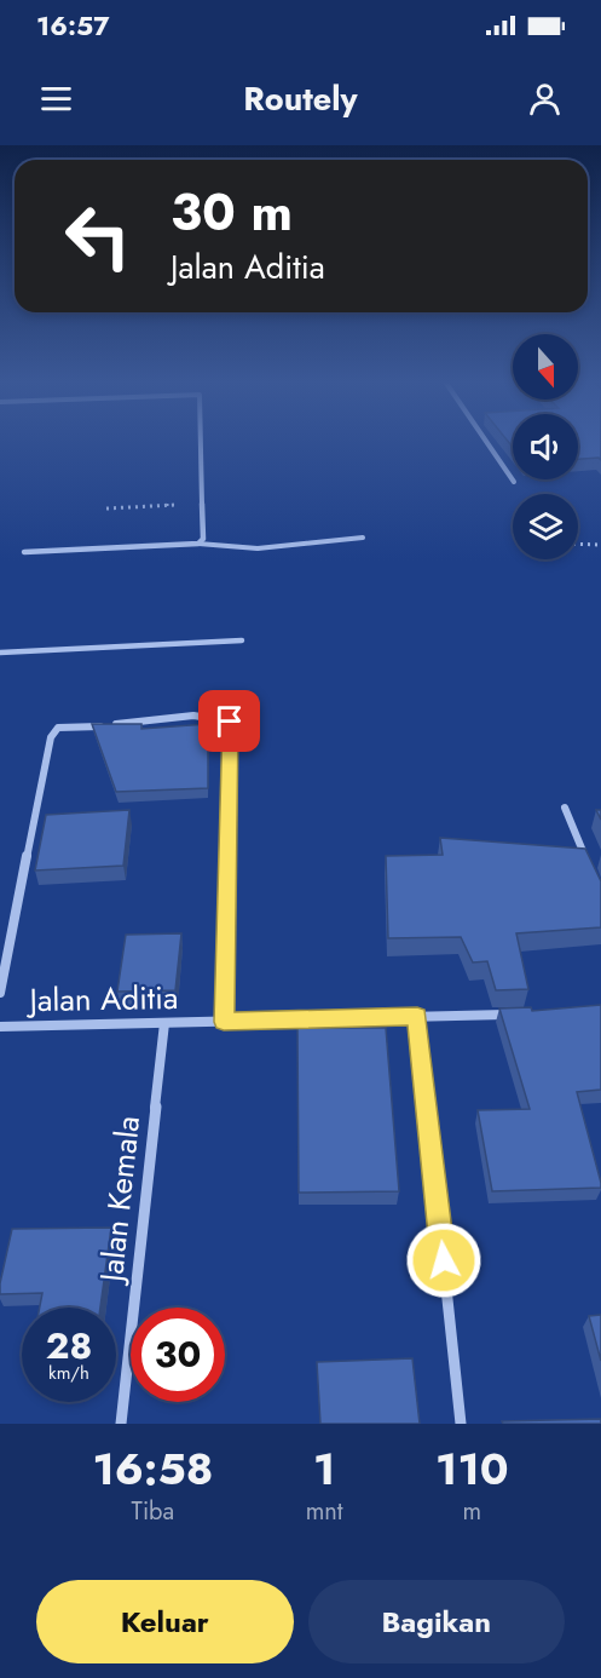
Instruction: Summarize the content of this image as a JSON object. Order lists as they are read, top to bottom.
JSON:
{
  "streets": {
    "street": ["Jalan Aditia", "Jalan Kemala"]
  },
  "crossings": [
    ["Jalan Aditia", "Jalan Kemala"]
  ],
  "north": "bottom",
  "page": {
    "status": "16:57",
    "header": "Routely",
    "turn": ["30 m", "Jalan Aditia"],
    "speed": "28 km/h",
    "limit": "30",
    "eta": [
      "16:58",
      "Tiba",
      "1",
      "mnt",
      "110",
      "m"
    ],
    "buttons": ["Keluar", "Bagikan"]
  }
}
